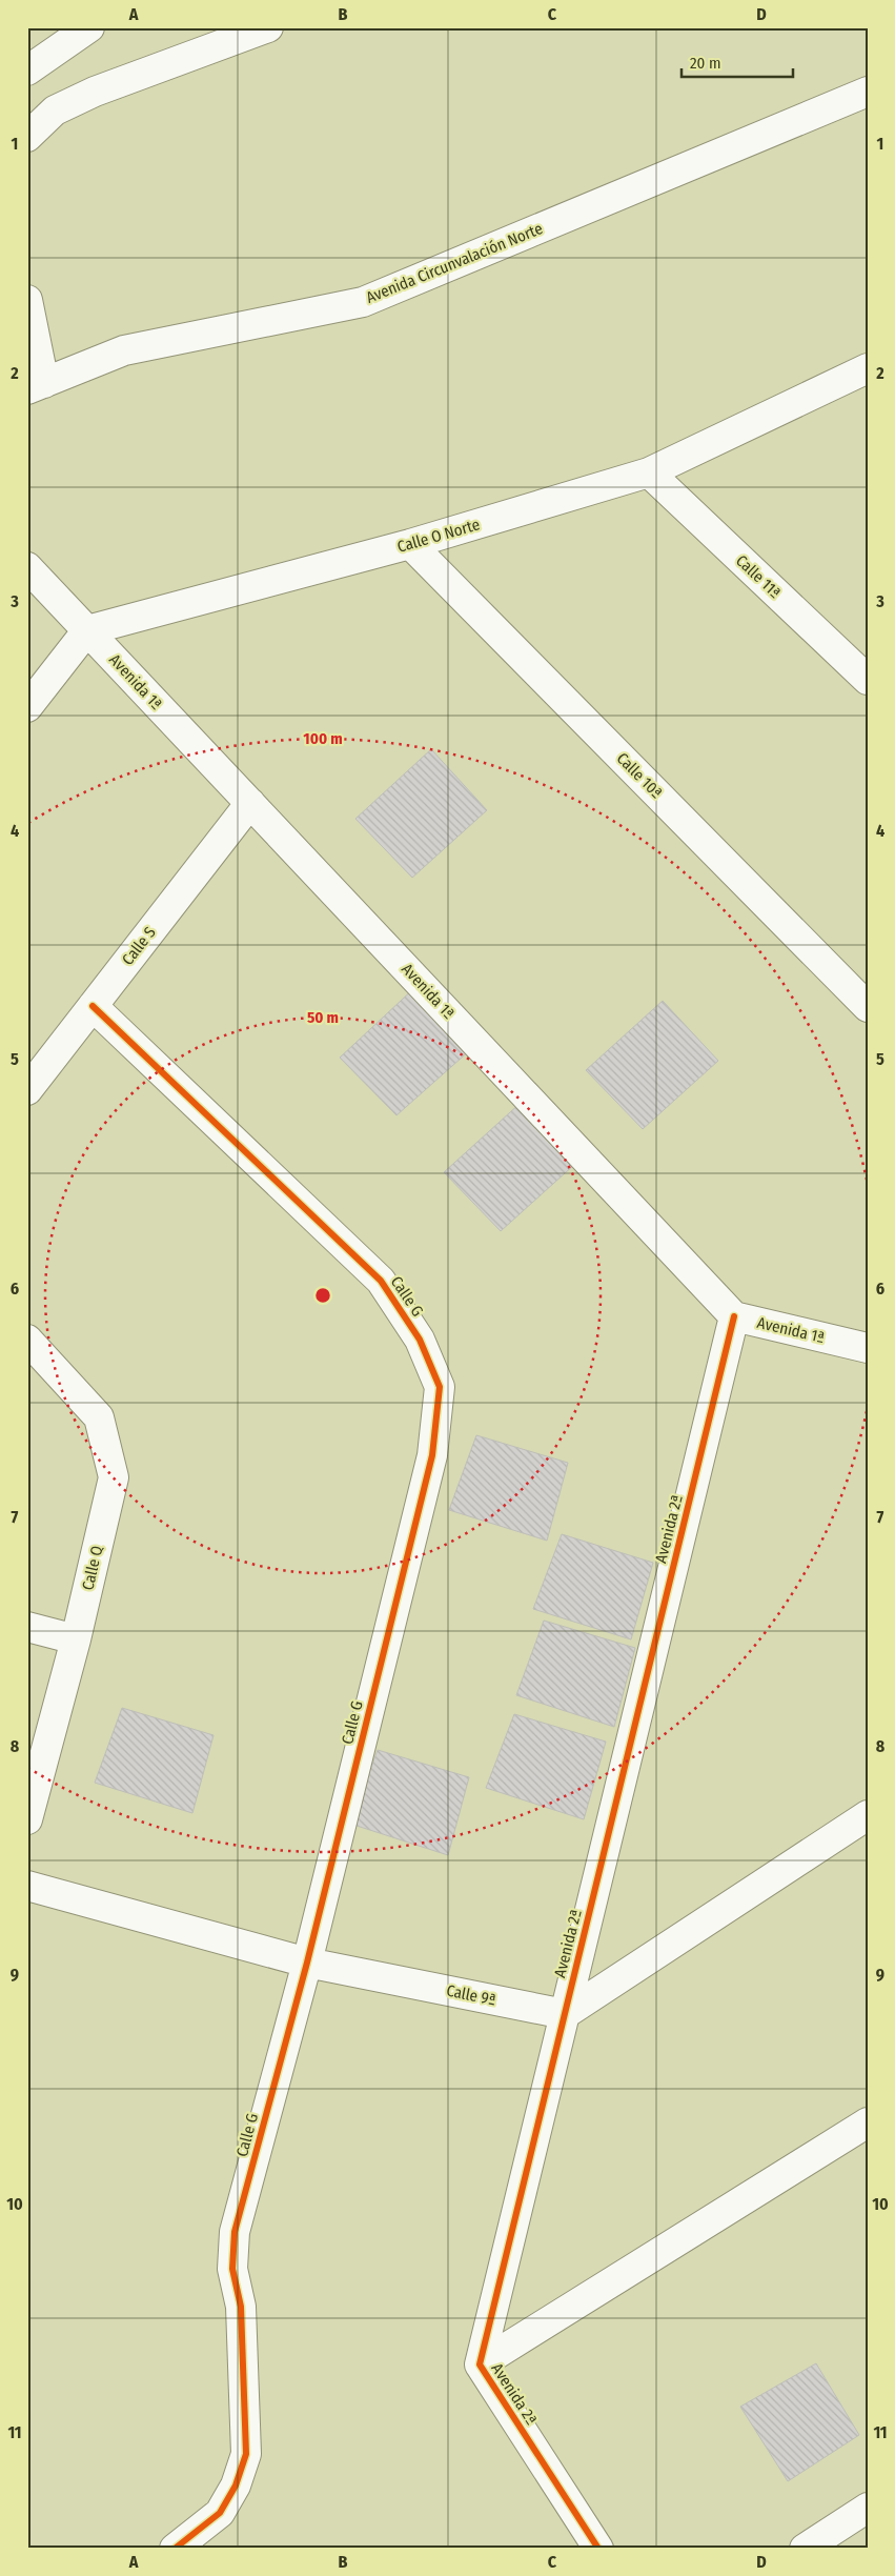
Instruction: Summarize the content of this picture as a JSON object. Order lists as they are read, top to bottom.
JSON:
{
  "streets": {
    "street": [
      "Avenida Circunvalación Norte",
      "Calle O Norte",
      "Calle 11ª",
      "Avenida 1ª",
      "Calle 10ª",
      "Calle S",
      "Calle G",
      "Avenida 2ª",
      "Calle Q",
      "Calle 9ª"
    ]
  },
  "crossings": [
    ["Calle O Norte", "Calle 11ª"],
    ["Calle O Norte", "Avenida 1ª"],
    ["Calle O Norte", "Calle 10ª"],
    ["Avenida 1ª", "Calle S"],
    ["Avenida 1ª", "Avenida 2ª"],
    ["Calle S", "Calle G"],
    ["Calle G", "Calle 9ª"],
    ["Avenida 2ª", "Calle 9ª"]
  ],
  "scale_bar": "20 m",
  "grid": {
    "columns": [
      "A",
      "B",
      "C",
      "D"
    ],
    "rows": [
      "1",
      "2",
      "3",
      "4",
      "5",
      "6",
      "7",
      "8",
      "9",
      "10",
      "11"
    ]
  },
  "rings": ["100 m", "50 m"]
}
